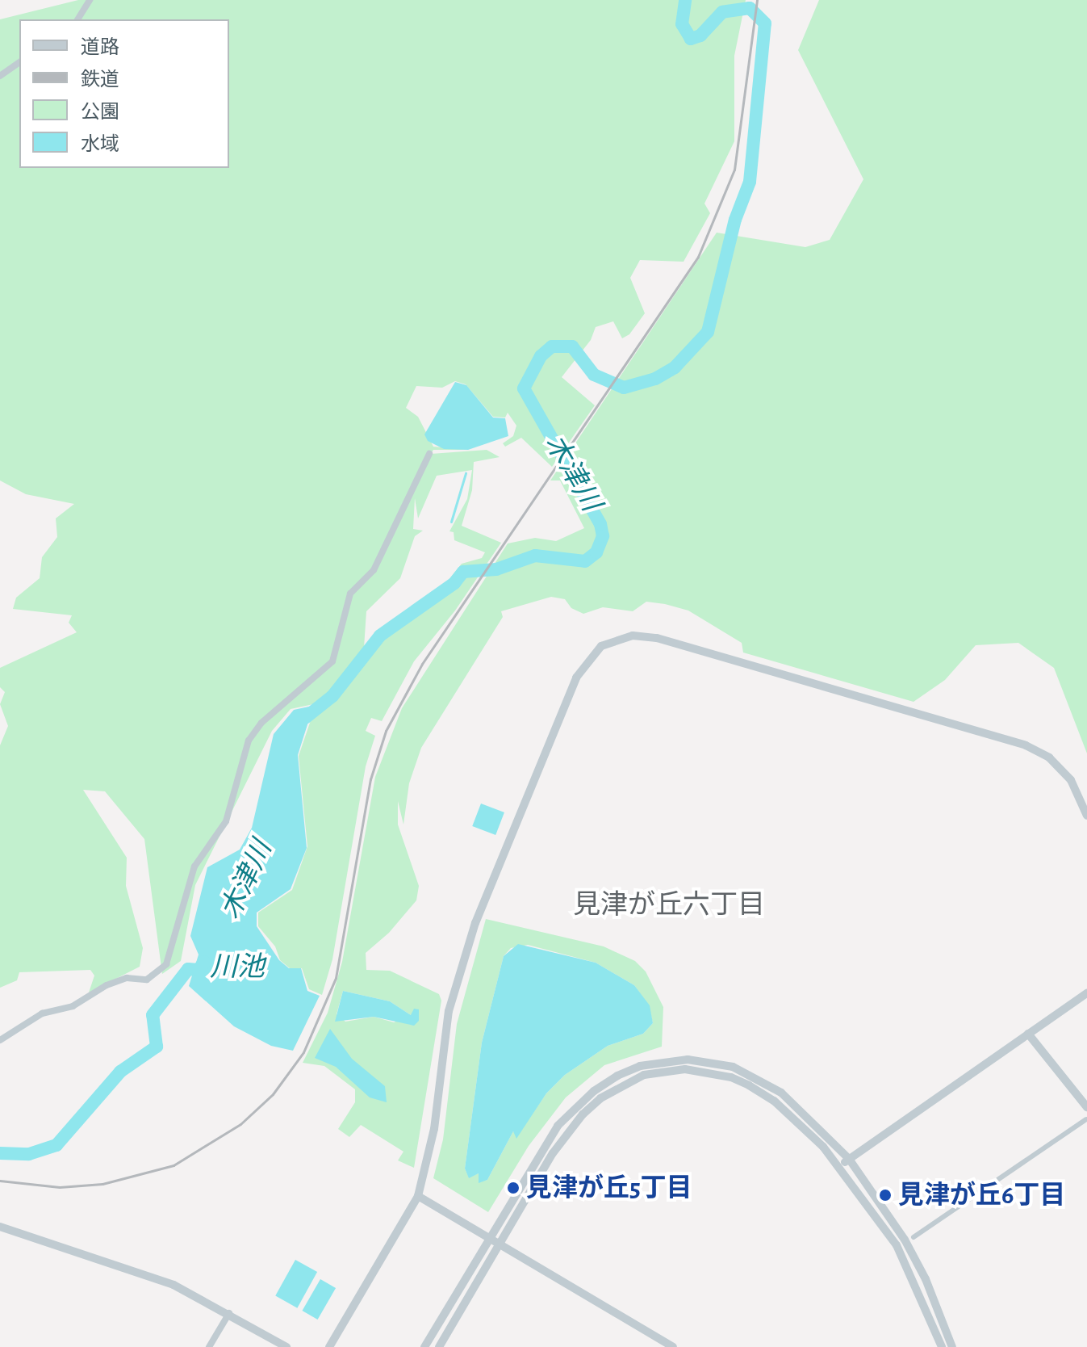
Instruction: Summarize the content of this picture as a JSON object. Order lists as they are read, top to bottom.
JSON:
{
  "districts": ["見津が丘六丁目"],
  "water": ["木津川", "川池"],
  "places": ["見津が丘5丁目", "見津が丘6丁目"],
  "legend": [
    "道路",
    "鉄道",
    "公園",
    "水域"
  ]
}
